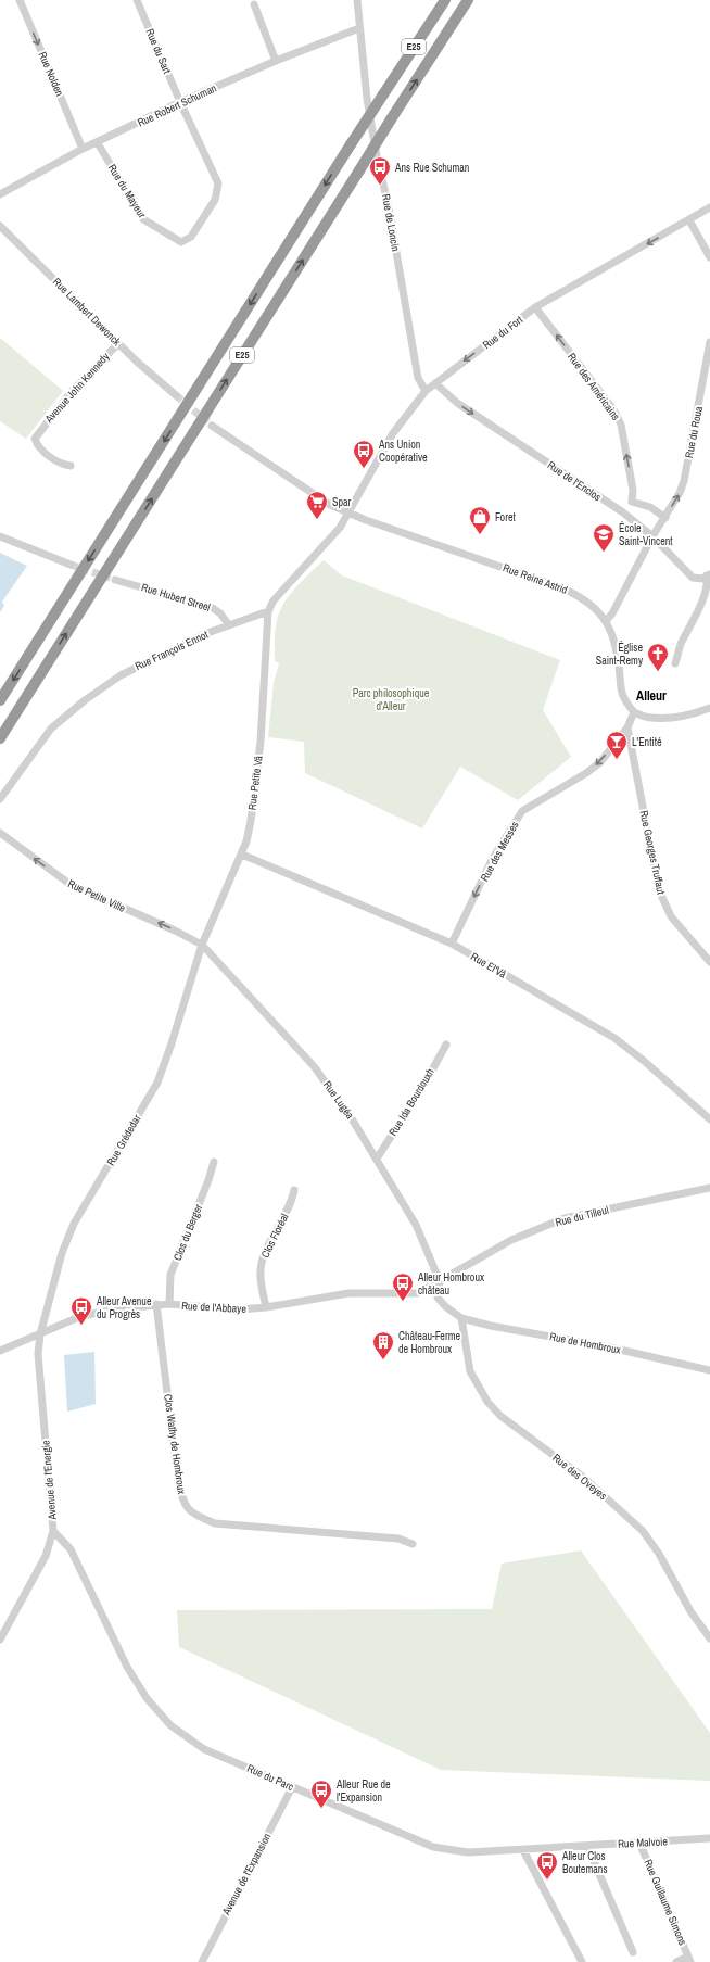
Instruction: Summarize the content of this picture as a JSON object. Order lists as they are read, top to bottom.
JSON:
{
  "streets": {
    "highway": ["E25"],
    "street": [
      "Rue du Sart",
      "Rue Nolden",
      "Rue Robert Schuman",
      "Rue du Mayeur",
      "Rue de Loncin",
      "Rue Lambert Dewonck",
      "Rue du Fort",
      "Rue des Américains",
      "Avenue John Kennedy",
      "Rue du Roua",
      "Rue de l'Enclos",
      "Rue Reine Astrid",
      "Rue Hubert Streel",
      "Rue François Ennot",
      "Rue Petite Vâ",
      "Rue des Messes",
      "Rue Georges Truffaut",
      "Rue Petite Ville",
      "Rue El'Vâ",
      "Rue Lugéa",
      "Rue Ida Bourdouxh",
      "Rue Grédedar",
      "Rue du Tilleul",
      "Clos du Berger",
      "Clos Floréal",
      "Rue de l'Abbaye",
      "Rue de Hombroux",
      "Clos Wathy de Hombroux",
      "Rue des Oveyes",
      "Avenue de l'Energie",
      "Rue du Parc",
      "Rue Malvoie",
      "Avenue de l'Expansion",
      "Rue Guillaume Simons"
    ]
  },
  "crossings": [
    ["Rue du Sart", "Rue Robert Schuman"],
    ["Rue du Sart", "Rue du Mayeur"],
    ["Rue Nolden", "Rue Robert Schuman"],
    ["Rue Robert Schuman", "Rue du Mayeur"],
    ["Rue Robert Schuman", "Rue de Loncin"],
    ["Rue de Loncin", "Rue du Fort"],
    ["Rue Lambert Dewonck", "Avenue John Kennedy"],
    ["Rue du Fort", "Rue des Américains"],
    ["Rue du Fort", "Rue de l'Enclos"],
    ["Rue du Fort", "Rue Reine Astrid"],
    ["Rue du Roua", "Rue de l'Enclos"],
    ["Rue du Roua", "Rue Reine Astrid"],
    ["Rue Hubert Streel", "Rue François Ennot"],
    ["Rue François Ennot", "Rue Petite Vâ"],
    ["Rue Petite Vâ", "Rue Petite Ville"],
    ["Rue Petite Vâ", "Rue El'Vâ"],
    ["Rue Petite Vâ", "Rue Lugéa"],
    ["Rue Petite Vâ", "Rue Grédedar"],
    ["Rue des Messes", "Rue Georges Truffaut"],
    ["Rue des Messes", "Rue El'Vâ"],
    ["Rue Petite Ville", "Rue Lugéa"],
    ["Rue Petite Ville", "Rue Grédedar"],
    ["Rue Lugéa", "Rue Ida Bourdouxh"],
    ["Rue Lugéa", "Rue Grédedar"],
    ["Rue Lugéa", "Rue du Tilleul"],
    ["Rue Lugéa", "Rue de l'Abbaye"],
    ["Rue Lugéa", "Rue de Hombroux"],
    ["Rue Lugéa", "Rue des Oveyes"],
    ["Rue Grédedar", "Rue de l'Abbaye"],
    ["Rue Grédedar", "Avenue de l'Energie"],
    ["Rue du Tilleul", "Rue de l'Abbaye"],
    ["Clos du Berger", "Rue de l'Abbaye"],
    ["Clos Floréal", "Rue de l'Abbaye"],
    ["Rue de l'Abbaye", "Clos Wathy de Hombroux"],
    ["Rue de l'Abbaye", "Avenue de l'Energie"],
    ["Rue de Hombroux", "Rue des Oveyes"],
    ["Avenue de l'Energie", "Rue du Parc"],
    ["Rue du Parc", "Rue Malvoie"],
    ["Rue du Parc", "Avenue de l'Expansion"],
    ["Rue Malvoie", "Rue Guillaume Simons"]
  ],
  "one_way": [
    "Rue Nolden",
    "Rue du Fort",
    "Rue des Américains",
    "Rue du Roua",
    "Rue de l'Enclos",
    "Rue des Messes",
    "Rue Petite Ville"
  ],
  "districts": ["Alleur"],
  "parks": ["Parc philosophique d'Alleur"],
  "places": {
    "bus stop": [
      "Ans Rue Schuman",
      "Ans Union Coopérative",
      "Alleur Hombroux château",
      "Alleur Avenue du Progrès",
      "Alleur Rue de l'Expansion",
      "Alleur Clos Boutemans"
    ],
    "supermarket": ["Spar"],
    "shop": ["Foret"],
    "school or university": ["École Saint-Vincent"],
    "church": ["Église Saint-Remy"],
    "bar": ["L'Entité"],
    "building": ["Château-Ferme de Hombroux"]
  }
}
